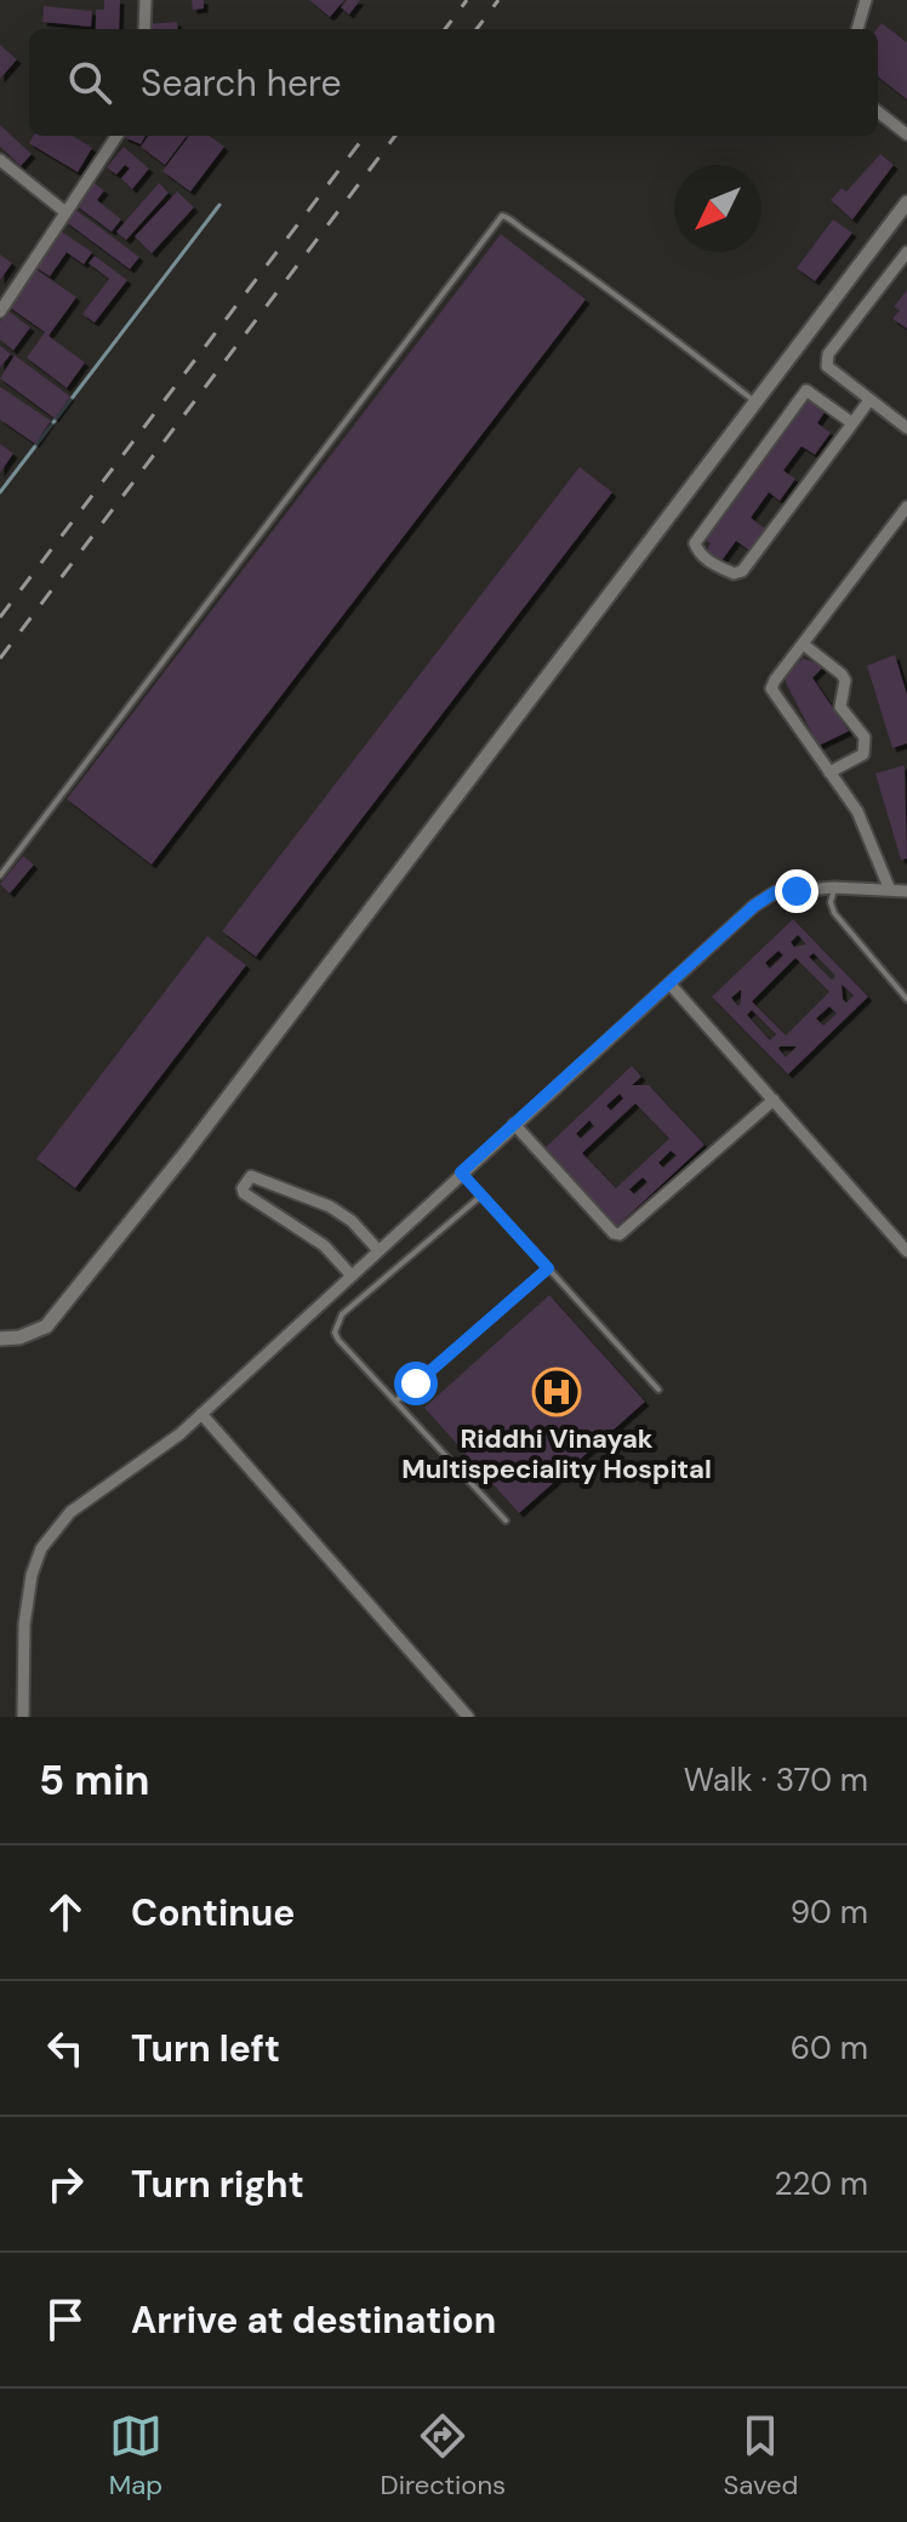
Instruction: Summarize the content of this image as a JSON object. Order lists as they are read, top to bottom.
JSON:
{
  "places": {
    "hospital": ["Riddhi Vinayak Multispeciality Hospital"]
  },
  "north": "bottom left",
  "page": {
    "search": "Search here",
    "heading": ["5 min", "Walk · 370 m"],
    "list": [
      ["Continue", "90 m"],
      ["Turn left", "60 m"],
      ["Turn right", "220 m"],
      "Arrive at destination"
    ],
    "nav": ["Map", "Directions", "Saved"]
  }
}
